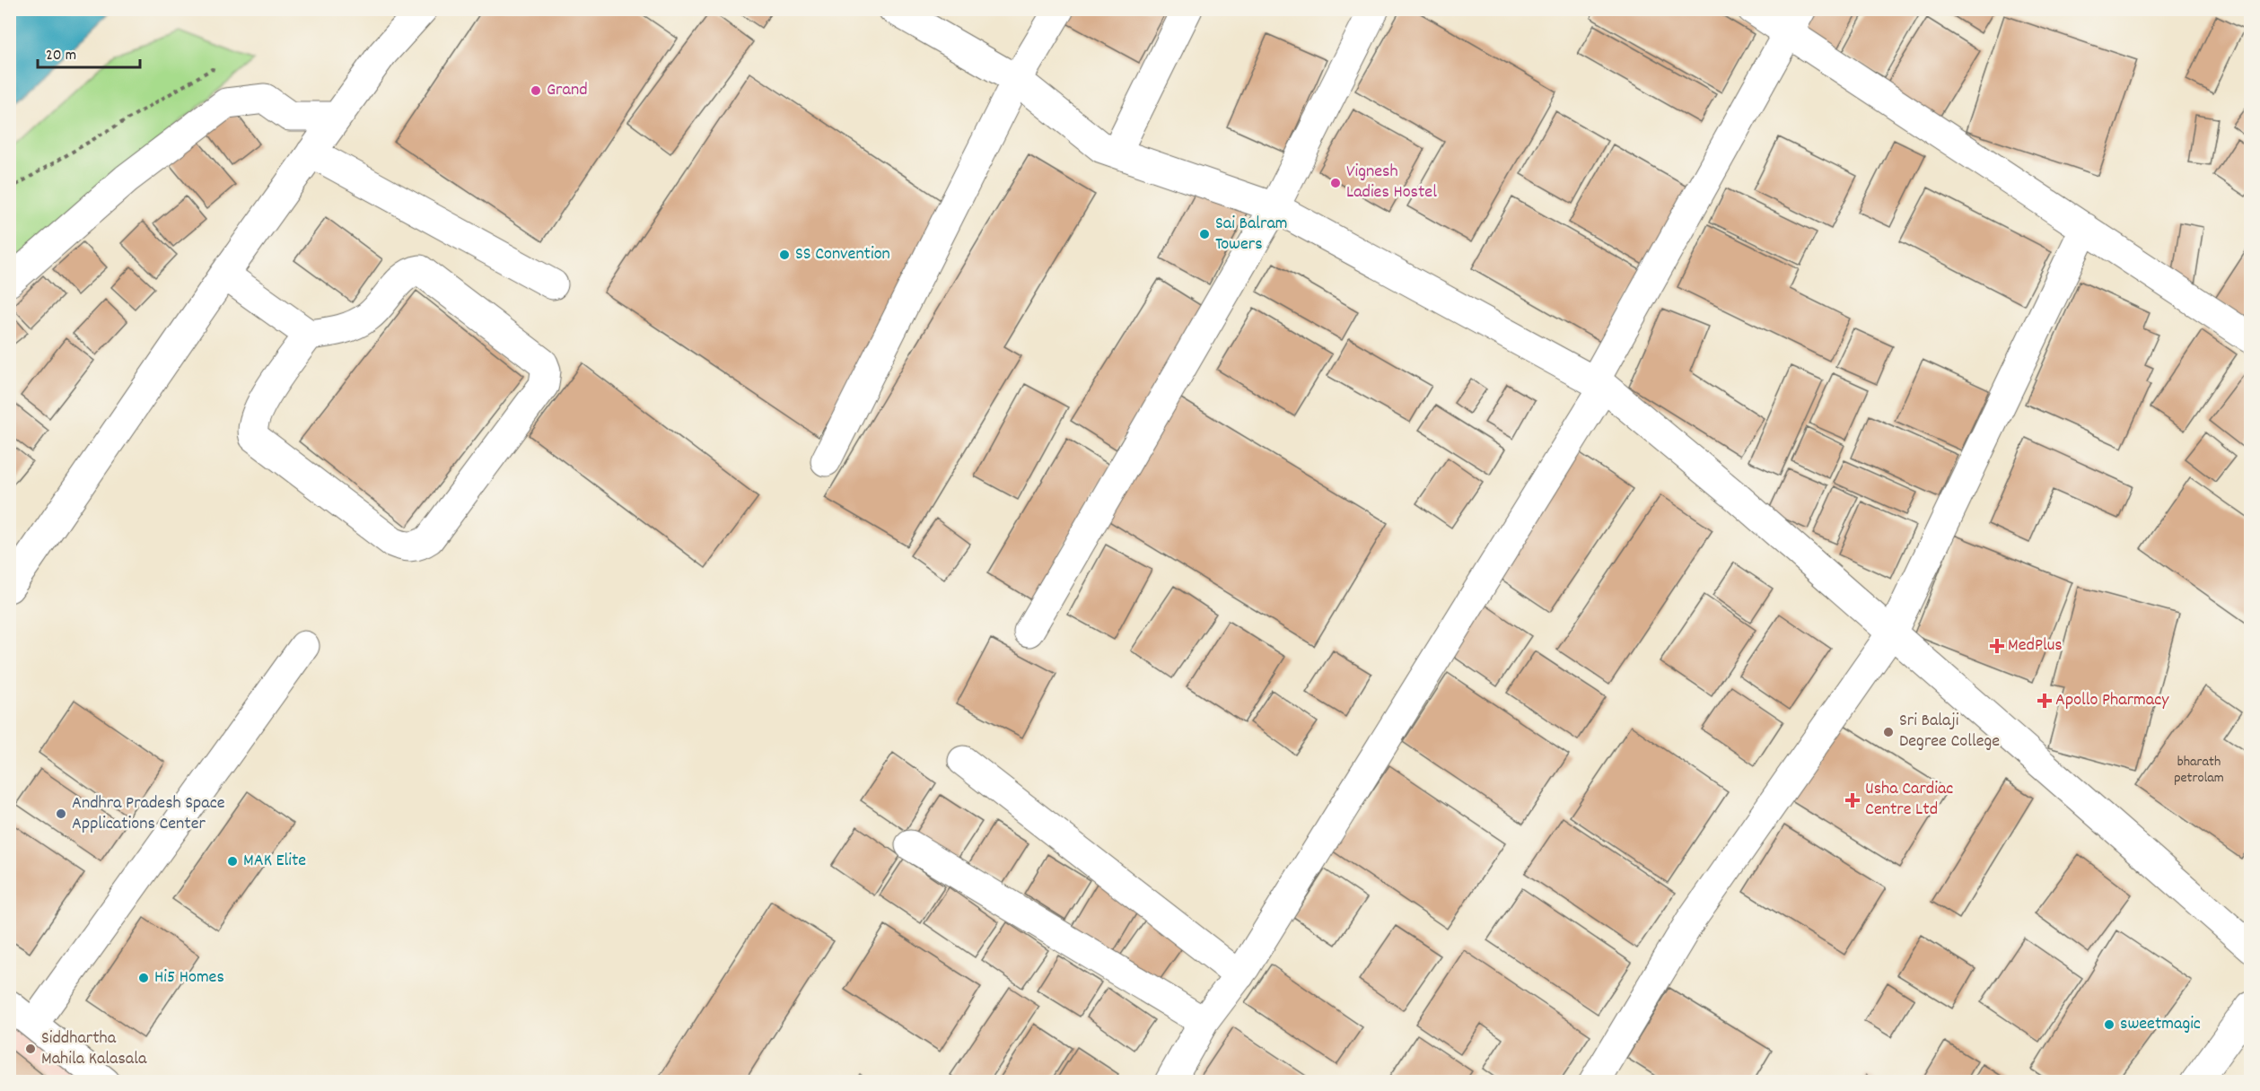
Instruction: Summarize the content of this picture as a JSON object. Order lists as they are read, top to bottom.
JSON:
{
  "places": {
    "other": [
      "Grand",
      "Vignesh Ladies Hostel",
      "Sai Balram Towers",
      "SS Convention",
      "Sri Balaji Degree College",
      "Andhra Pradesh Space Applications Center",
      "MAK Elite",
      "Hi5 Homes",
      "sweetmagic",
      "Siddhartha Mahila Kalasala"
    ],
    "health": ["MedPlus", "Apollo Pharmacy", "Usha Cardiac Centre Ltd"]
  },
  "house_numbers": ["bharath petrolam"],
  "scale_bar": "20 m"
}
